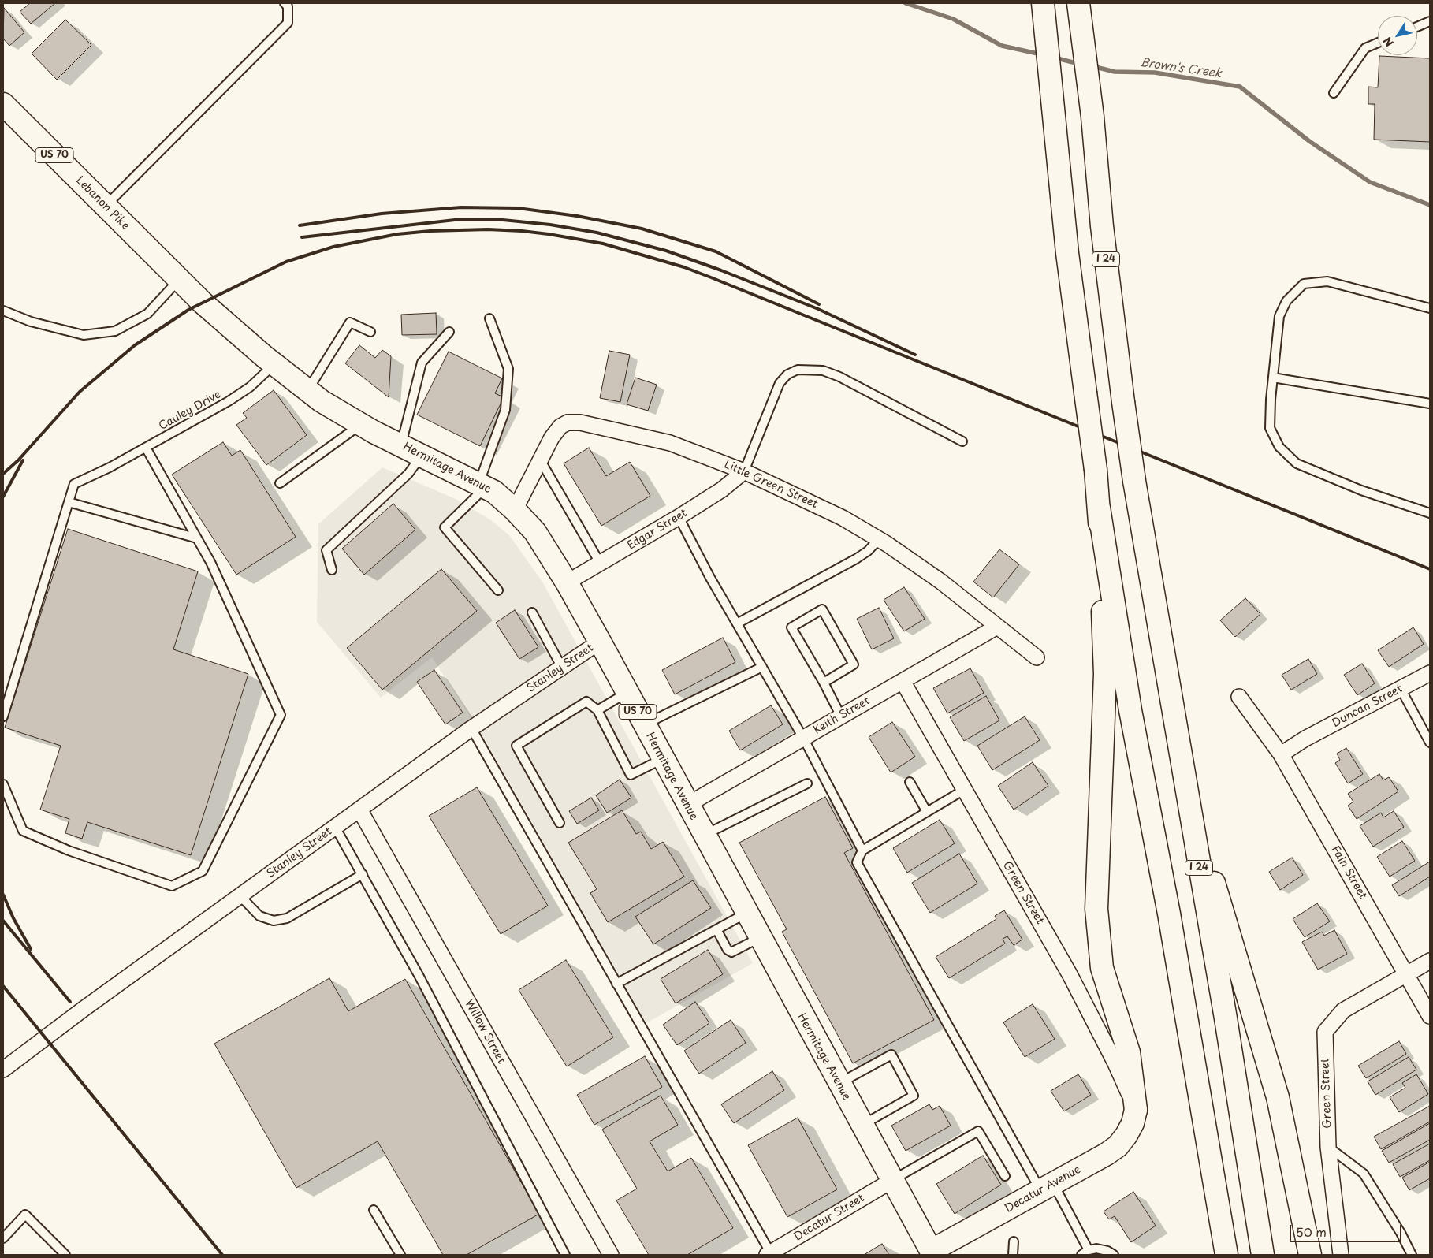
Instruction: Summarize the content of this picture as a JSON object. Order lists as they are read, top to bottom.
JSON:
{
  "streets": {
    "main road": [
      "US 70",
      "Lebanon Pike",
      "I 24",
      "Hermitage Avenue",
      "Decatur Avenue"
    ],
    "street": [
      "Little Green Street",
      "Edgar Street",
      "Stanley Street",
      "Duncan Street",
      "Keith Street",
      "Fain Street",
      "Green Street",
      "Willow Street",
      "Decatur Street"
    ],
    "lane": ["Cauley Drive"]
  },
  "crossings": [
    ["Lebanon Pike", "Hermitage Avenue"],
    ["Cauley Drive", "Hermitage Avenue"],
    ["Hermitage Avenue", "Little Green Street"],
    ["Hermitage Avenue", "Edgar Street"],
    ["Hermitage Avenue", "Stanley Street"],
    ["Hermitage Avenue", "Keith Street"],
    ["Hermitage Avenue", "Decatur Avenue"],
    ["Hermitage Avenue", "Decatur Street"],
    ["Little Green Street", "Edgar Street"],
    ["Little Green Street", "Keith Street"],
    ["Stanley Street", "Willow Street"],
    ["Duncan Street", "Fain Street"],
    ["Keith Street", "Green Street"],
    ["Fain Street", "Green Street"],
    ["Green Street", "Decatur Avenue"]
  ],
  "water": ["Brown's Creek"],
  "scale_bar": "50 m",
  "north": "bottom left"
}
